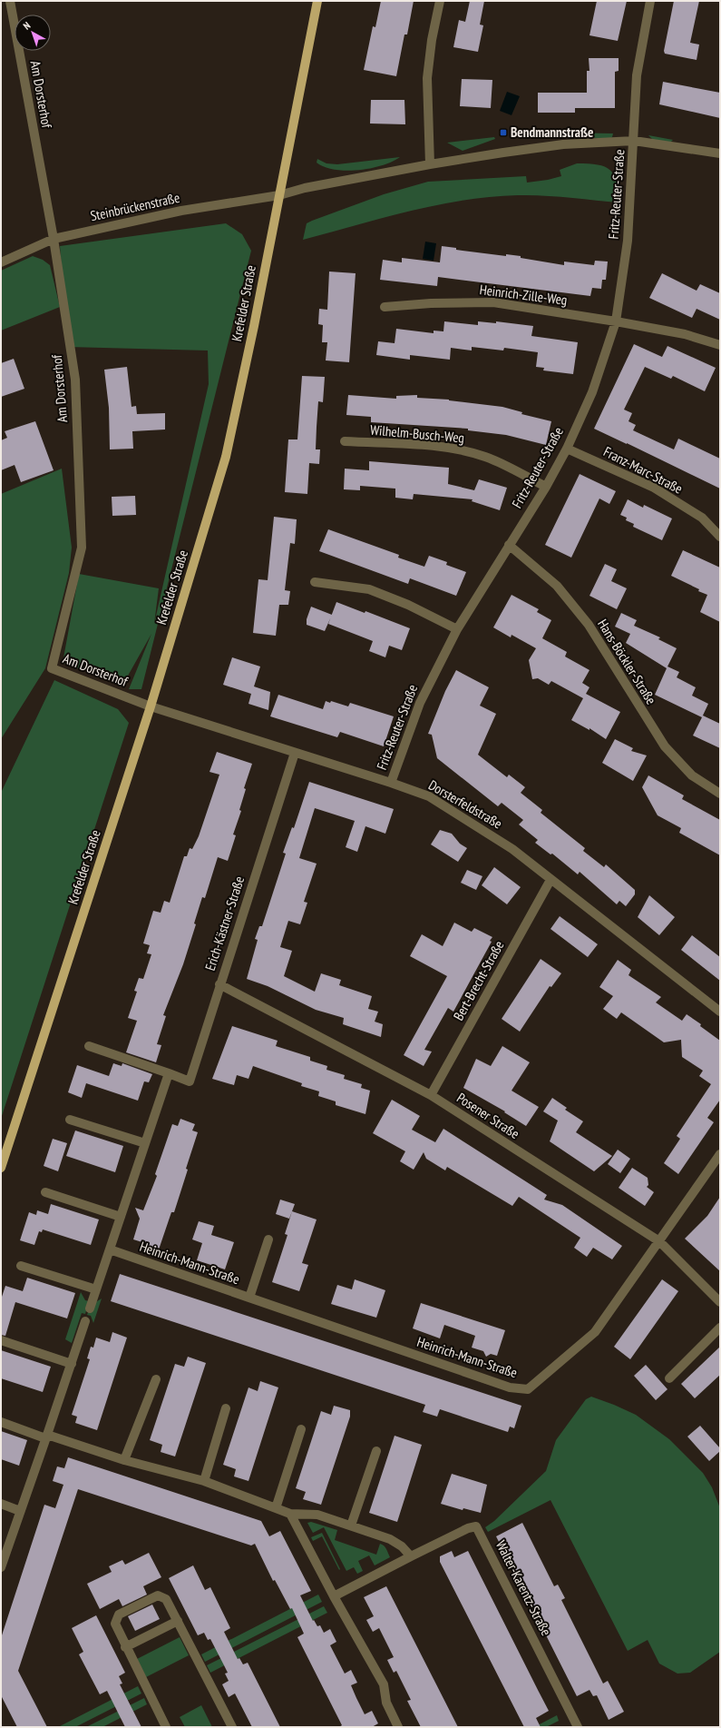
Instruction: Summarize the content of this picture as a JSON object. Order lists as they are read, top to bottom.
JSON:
{
  "streets": {
    "main road": ["Krefelder Straße"],
    "street": [
      "Am Dorsterhof",
      "Fritz-Reuter-Straße",
      "Steinbrückenstraße",
      "Heinrich-Zille-Weg",
      "Wilhelm-Busch-Weg",
      "Franz-Marc-Straße",
      "Hans-Böckler-Straße",
      "Dorsterfeldstraße",
      "Erich-Kästner-Straße",
      "Bert-Brecht-Straße",
      "Posener Straße",
      "Heinrich-Mann-Straße",
      "Walter-Karentz-Straße"
    ]
  },
  "crossings": [
    ["Am Dorsterhof", "Steinbrückenstraße"],
    ["Am Dorsterhof", "Krefelder Straße"],
    ["Am Dorsterhof", "Dorsterfeldstraße"],
    ["Fritz-Reuter-Straße", "Heinrich-Zille-Weg"],
    ["Fritz-Reuter-Straße", "Wilhelm-Busch-Weg"],
    ["Fritz-Reuter-Straße", "Franz-Marc-Straße"],
    ["Fritz-Reuter-Straße", "Hans-Böckler-Straße"],
    ["Fritz-Reuter-Straße", "Dorsterfeldstraße"],
    ["Steinbrückenstraße", "Krefelder Straße"],
    ["Krefelder Straße", "Dorsterfeldstraße"],
    ["Dorsterfeldstraße", "Erich-Kästner-Straße"],
    ["Dorsterfeldstraße", "Bert-Brecht-Straße"],
    ["Erich-Kästner-Straße", "Posener Straße"],
    ["Bert-Brecht-Straße", "Posener Straße"],
    ["Posener Straße", "Heinrich-Mann-Straße"]
  ],
  "places": {
    "transit": ["Bendmannstraße"]
  },
  "north": "top left"
}
